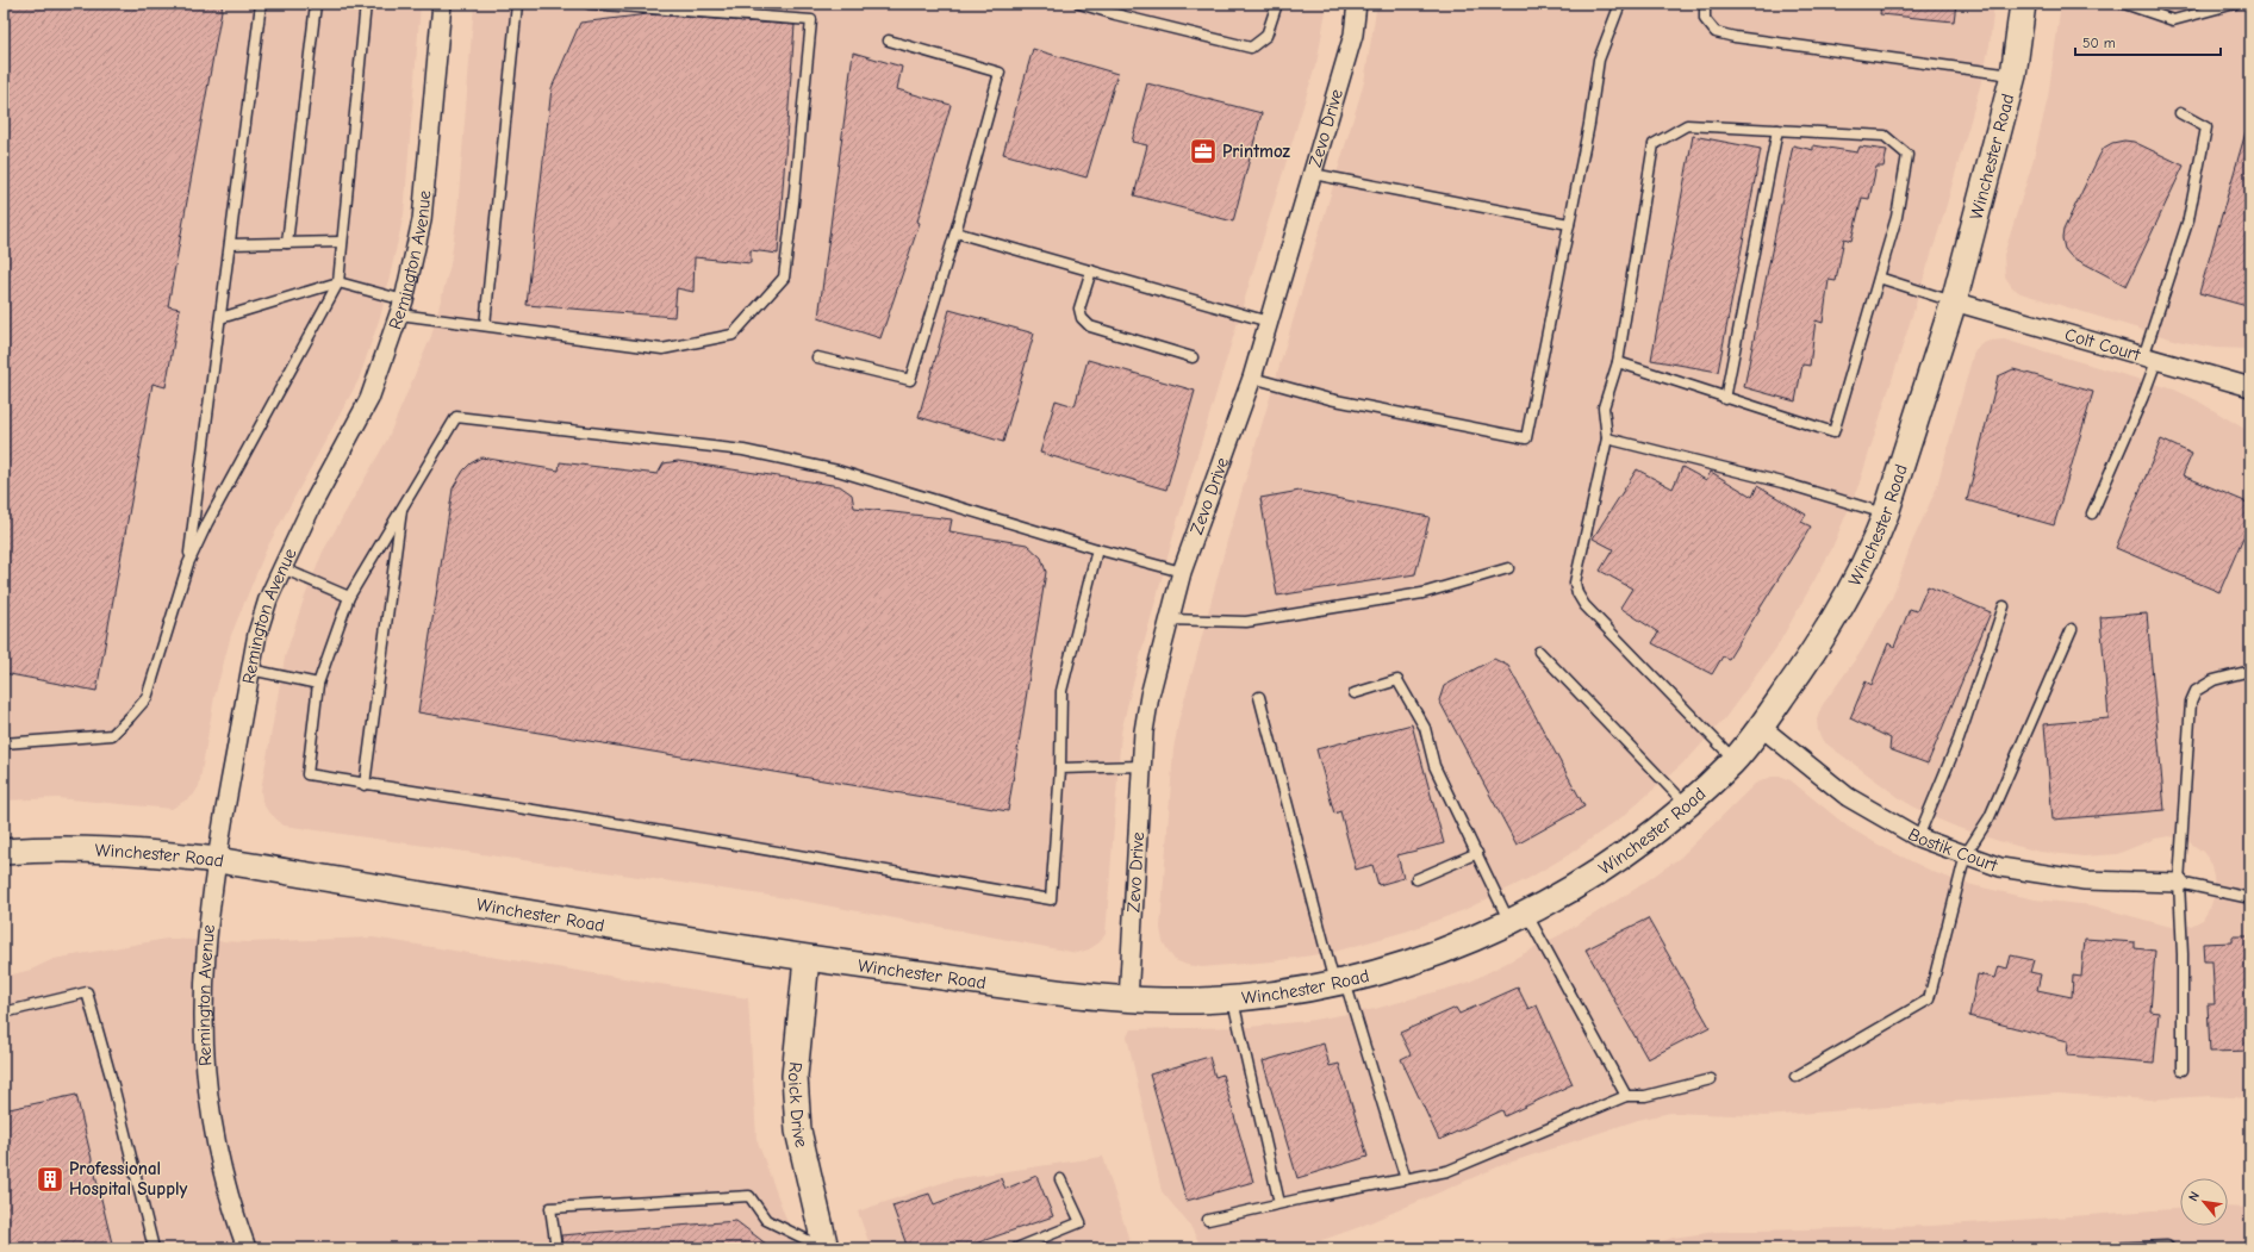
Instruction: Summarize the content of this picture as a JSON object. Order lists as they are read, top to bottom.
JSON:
{
  "streets": {
    "street": [
      "Zevo Drive",
      "Winchester Road",
      "Remington Avenue",
      "Colt Court",
      "Bostik Court",
      "Roick Drive"
    ]
  },
  "crossings": [
    ["Zevo Drive", "Winchester Road"],
    ["Winchester Road", "Remington Avenue"],
    ["Winchester Road", "Colt Court"],
    ["Winchester Road", "Bostik Court"],
    ["Winchester Road", "Roick Drive"]
  ],
  "places": {
    "office": ["Printmoz"],
    "building": ["Professional Hospital Supply"]
  },
  "scale_bar": "50 m",
  "north": "top left"
}
